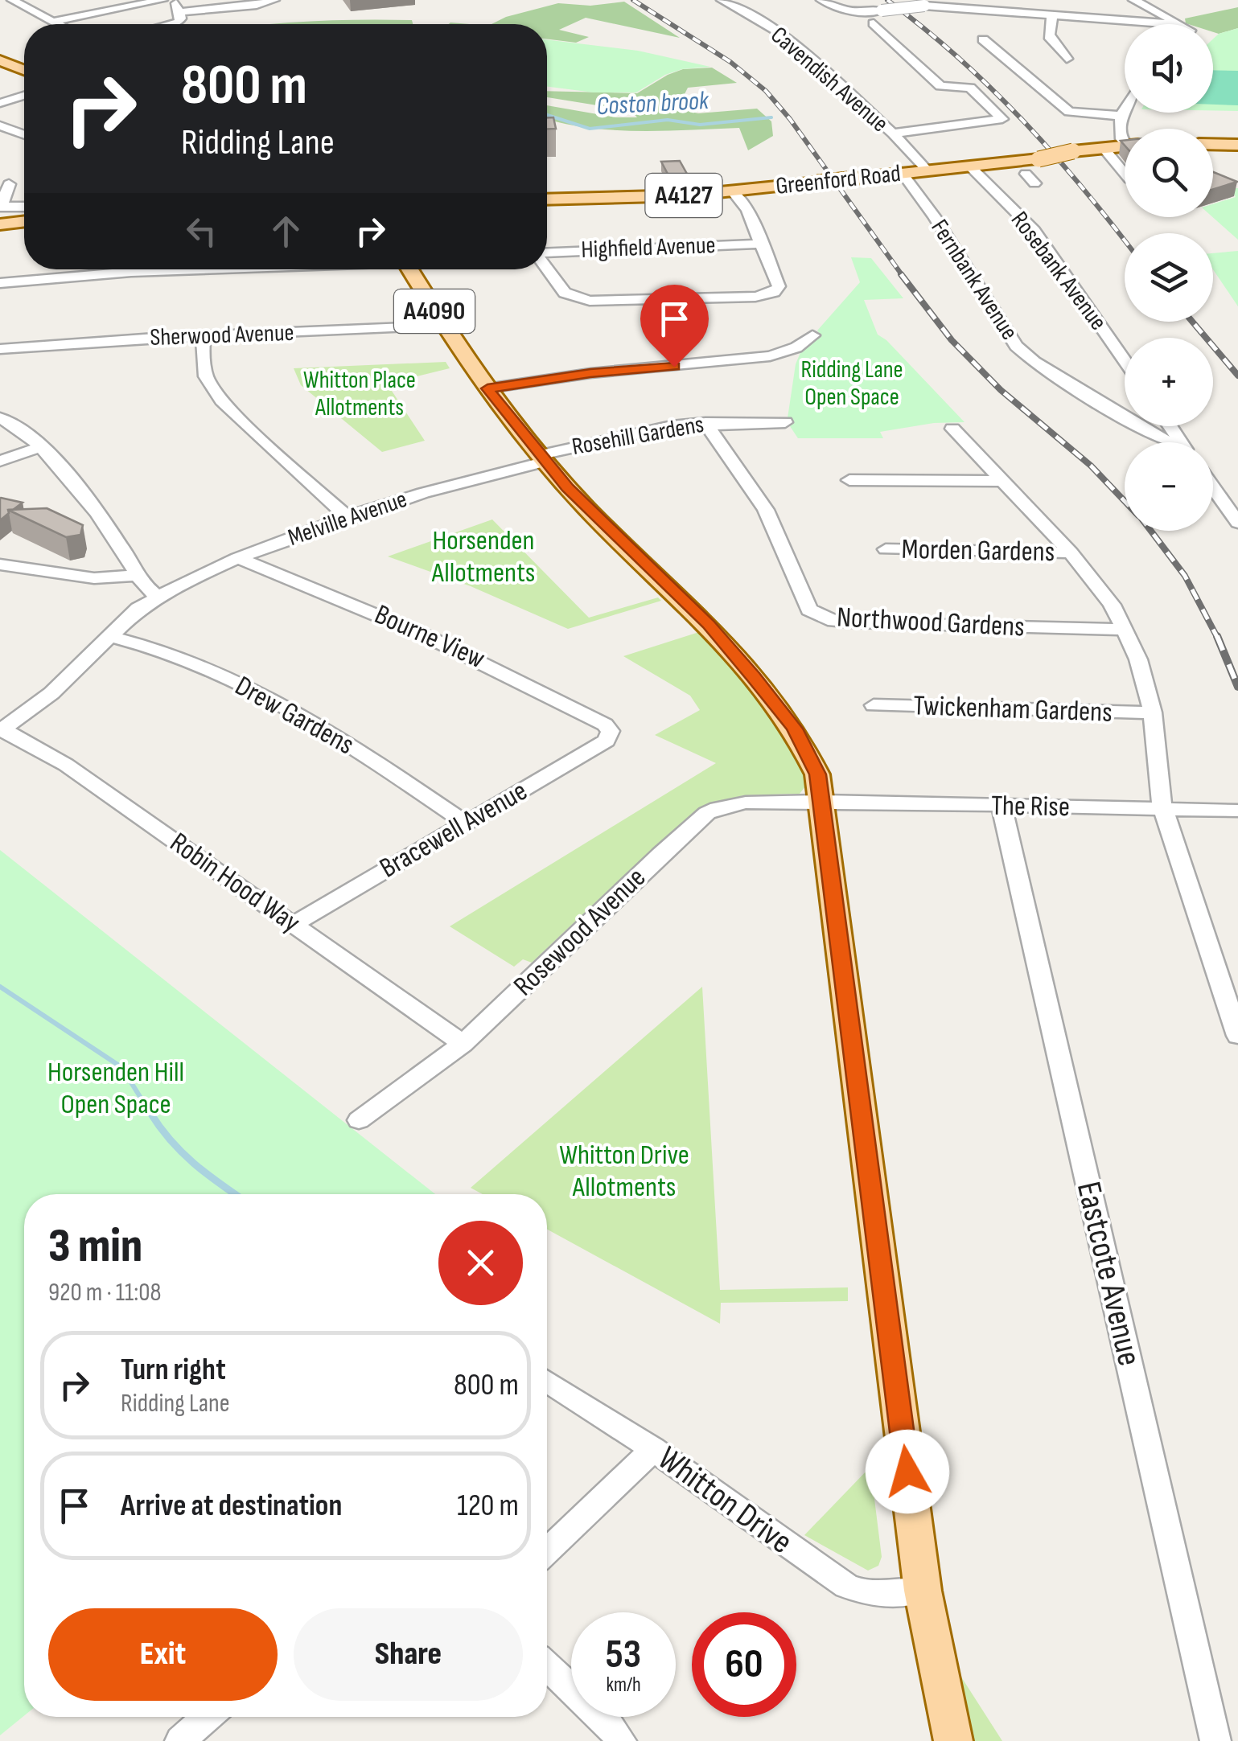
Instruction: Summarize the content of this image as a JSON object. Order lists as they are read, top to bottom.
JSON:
{
  "streets": {
    "main road": ["Greenford Road", "A4127", "A4090"],
    "street": [
      "Cavendish Avenue",
      "Highfield Avenue",
      "Rosebank Avenue",
      "Fernbank Avenue",
      "Sherwood Avenue",
      "Rosehill Gardens",
      "Melville Avenue",
      "Morden Gardens",
      "Northwood Gardens",
      "Bourne View",
      "Twickenham Gardens",
      "Drew Gardens",
      "The Rise",
      "Bracewell Avenue",
      "Robin Hood Way",
      "Rosewood Avenue",
      "Eastcote Avenue",
      "Whitton Drive"
    ]
  },
  "crossings": [
    ["Cavendish Avenue", "Greenford Road"],
    ["Greenford Road", "Rosebank Avenue"],
    ["Greenford Road", "Fernbank Avenue"],
    ["A4090", "Sherwood Avenue"],
    ["A4090", "Rosehill Gardens"],
    ["A4090", "Melville Avenue"],
    ["A4090", "The Rise"],
    ["A4090", "Rosewood Avenue"],
    ["A4090", "Whitton Drive"],
    ["Rosehill Gardens", "Melville Avenue"],
    ["Rosehill Gardens", "Northwood Gardens"],
    ["Melville Avenue", "Bourne View"],
    ["Melville Avenue", "Drew Gardens"],
    ["Melville Avenue", "Robin Hood Way"],
    ["Bourne View", "Bracewell Avenue"],
    ["Drew Gardens", "Bracewell Avenue"],
    ["The Rise", "Rosewood Avenue"],
    ["The Rise", "Eastcote Avenue"],
    ["Bracewell Avenue", "Robin Hood Way"],
    ["Robin Hood Way", "Rosewood Avenue"]
  ],
  "water": ["Coston brook"],
  "parks": [
    "Ridding Lane Open Space",
    "Whitton Place Allotments",
    "Horsenden Allotments",
    "Horsenden Hill Open Space",
    "Whitton Drive Allotments"
  ],
  "page": {
    "map_buttons": ["+", "−"],
    "turn": ["800 m", "Ridding Lane"],
    "heading": ["3 min", "920 m · 11:08"],
    "list": [
      {
        "name": "Turn right",
        "note": "Ridding Lane",
        "value": "800 m"
      },
      {
        "name": "Arrive at destination",
        "value": "120 m"
      }
    ],
    "buttons": ["Exit", "Share"],
    "speed": "53 km/h",
    "limit": "60"
  }
}
